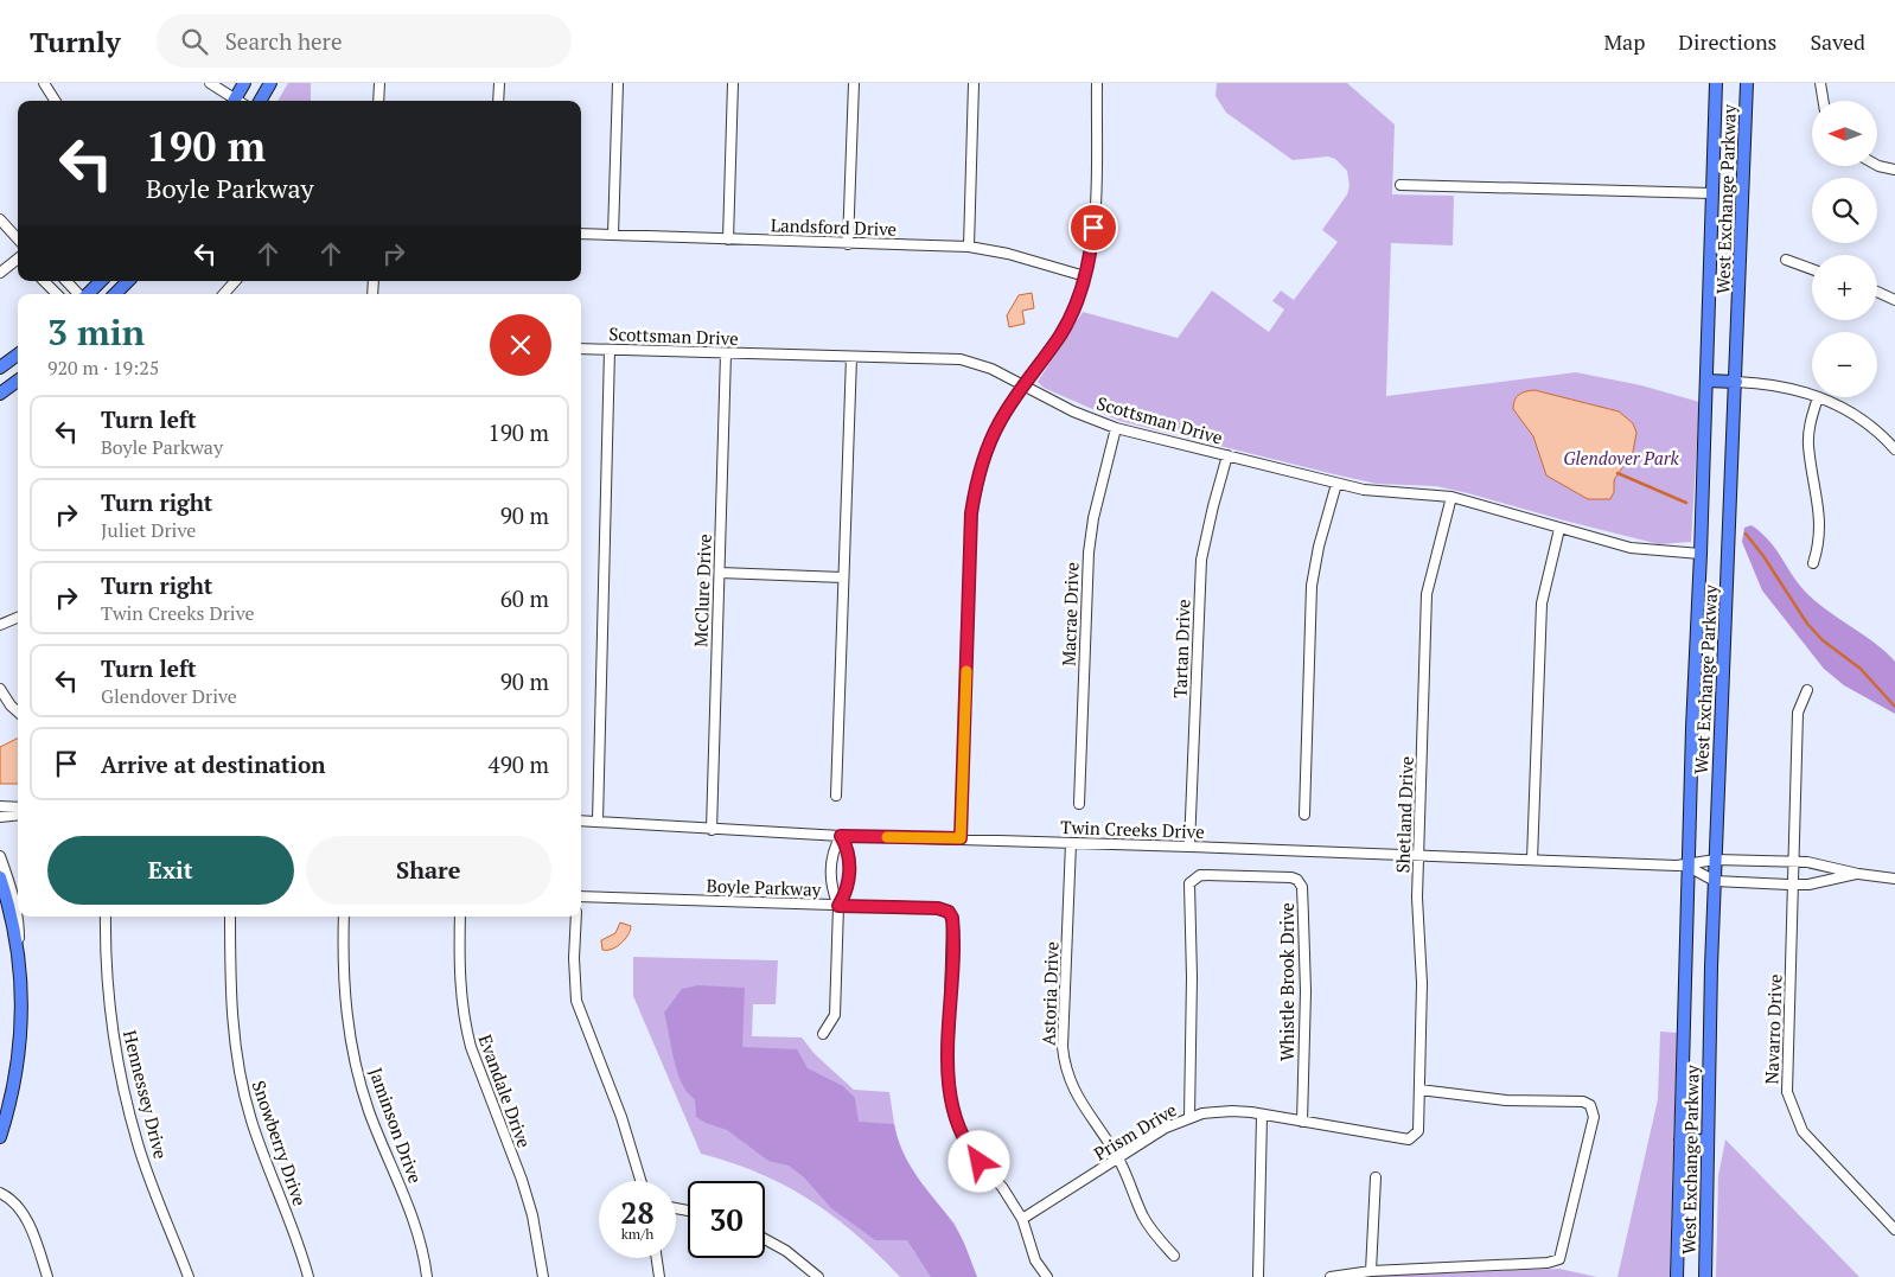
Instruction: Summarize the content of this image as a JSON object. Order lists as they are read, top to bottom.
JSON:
{
  "streets": {
    "main road": ["West Exchange Parkway"],
    "street": [
      "Landsford Drive",
      "Scottsman Drive",
      "McClure Drive",
      "Macrae Drive",
      "Tartan Drive",
      "Shetland Drive",
      "Twin Creeks Drive",
      "Boyle Parkway",
      "Whistle Brook Drive",
      "Astoria Drive",
      "Navarro Drive",
      "Evandale Drive",
      "Hennessey Drive",
      "Jaminson Drive",
      "Prism Drive",
      "Snowberry Drive"
    ]
  },
  "crossings": [
    ["West Exchange Parkway", "Scottsman Drive"],
    ["West Exchange Parkway", "Twin Creeks Drive"],
    ["Scottsman Drive", "McClure Drive"],
    ["Scottsman Drive", "Macrae Drive"],
    ["Scottsman Drive", "Tartan Drive"],
    ["Scottsman Drive", "Shetland Drive"],
    ["McClure Drive", "Twin Creeks Drive"],
    ["Tartan Drive", "Twin Creeks Drive"],
    ["Shetland Drive", "Twin Creeks Drive"],
    ["Shetland Drive", "Prism Drive"],
    ["Twin Creeks Drive", "Astoria Drive"],
    ["Twin Creeks Drive", "Navarro Drive"],
    ["Boyle Parkway", "Prism Drive"],
    ["Whistle Brook Drive", "Prism Drive"],
    ["Astoria Drive", "Prism Drive"]
  ],
  "parks": ["Glendover Park"],
  "north": "left",
  "page": {
    "header": "Turnly",
    "search": "Search here",
    "nav": ["Map", "Directions", "Saved"],
    "map_buttons": ["+", "−"],
    "turn": ["190 m", "Boyle Parkway"],
    "heading": ["3 min", "920 m · 19:25"],
    "list": [
      {
        "name": "Turn left",
        "note": "Boyle Parkway",
        "value": "190 m"
      },
      {
        "name": "Turn right",
        "note": "Juliet Drive",
        "value": "90 m"
      },
      {
        "name": "Turn right",
        "note": "Twin Creeks Drive",
        "value": "60 m"
      },
      {
        "name": "Turn left",
        "note": "Glendover Drive",
        "value": "90 m"
      },
      {
        "name": "Arrive at destination",
        "value": "490 m"
      }
    ],
    "buttons": ["Exit", "Share"],
    "speed": "28 km/h",
    "limit": "30"
  }
}
